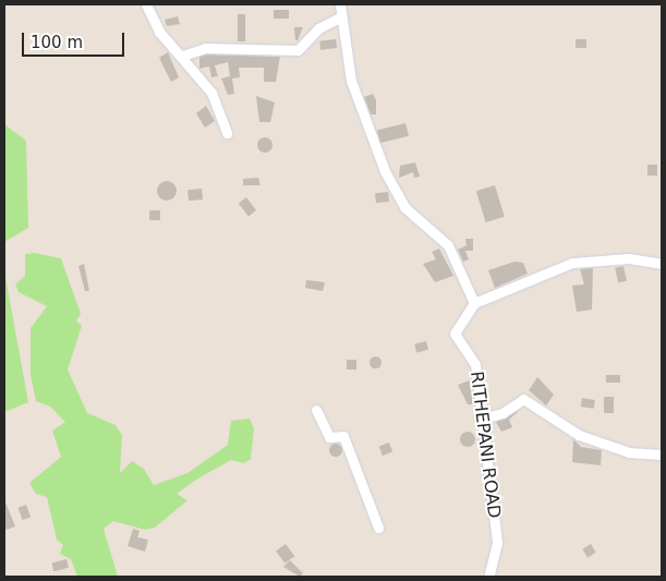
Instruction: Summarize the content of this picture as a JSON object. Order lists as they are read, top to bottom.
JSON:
{
  "streets": {
    "street": ["RITHEPANI ROAD"]
  },
  "scale_bar": "100 m"
}
